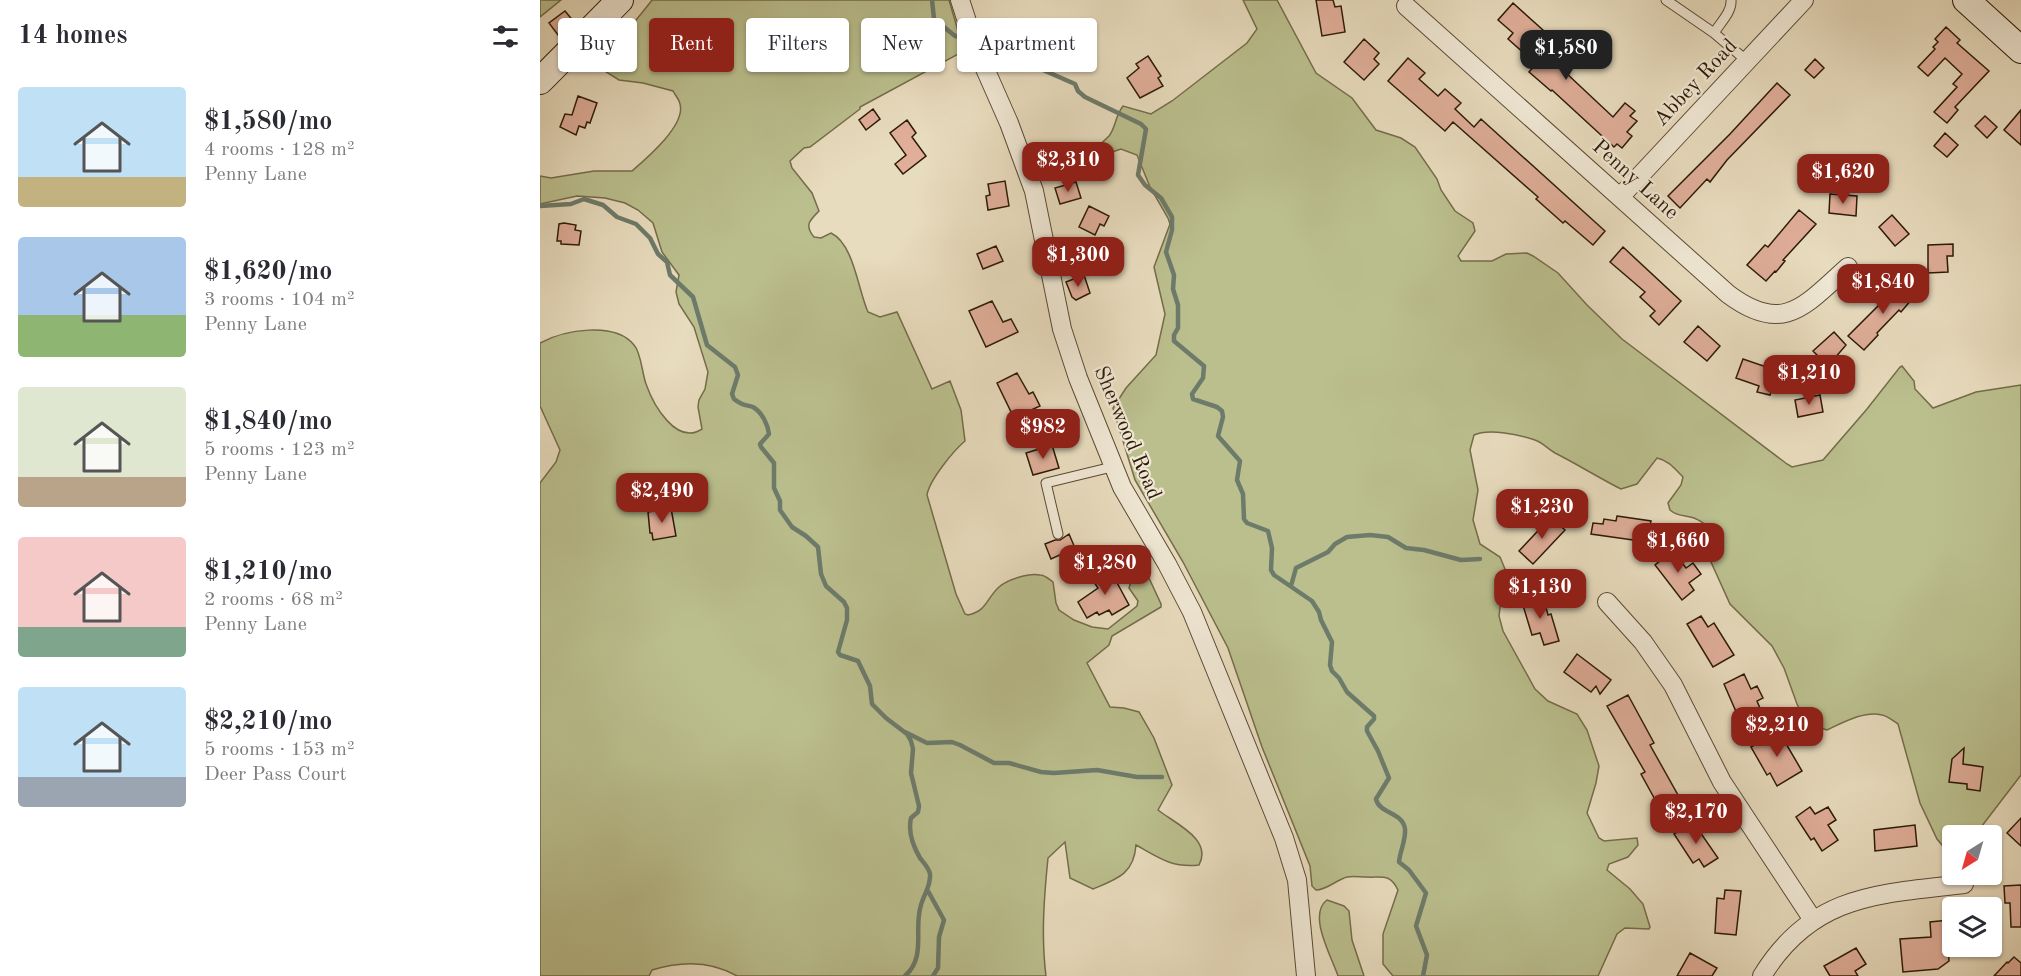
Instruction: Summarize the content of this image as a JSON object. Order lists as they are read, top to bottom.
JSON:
{
  "streets": {
    "street": ["Abbey Road", "Penny Lane", "Sherwood Road"]
  },
  "crossings": [
    ["Abbey Road", "Penny Lane"]
  ],
  "north": "bottom left",
  "page": {
    "heading": "14 homes",
    "chip": [
      "Buy",
      "Rent",
      "Filters",
      "New",
      "Apartment"
    ],
    "price": [
      "$1,580",
      "$2,310",
      "$1,620",
      "$1,300",
      "$1,840",
      "$1,210",
      "$982",
      "$2,490",
      "$1,230",
      "$1,660",
      "$1,280",
      "$1,130",
      "$2,210",
      "$2,170"
    ],
    "list": [
      {
        "name": "$1,580/mo",
        "note": "4 rooms · 128 m² · Penny Lane"
      },
      {
        "name": "$1,620/mo",
        "note": "3 rooms · 104 m² · Penny Lane"
      },
      {
        "name": "$1,840/mo",
        "note": "5 rooms · 123 m² · Penny Lane"
      },
      {
        "name": "$1,210/mo",
        "note": "2 rooms · 68 m² · Penny Lane"
      },
      {
        "name": "$2,210/mo",
        "note": "5 rooms · 153 m² · Deer Pass Court"
      }
    ]
  }
}
